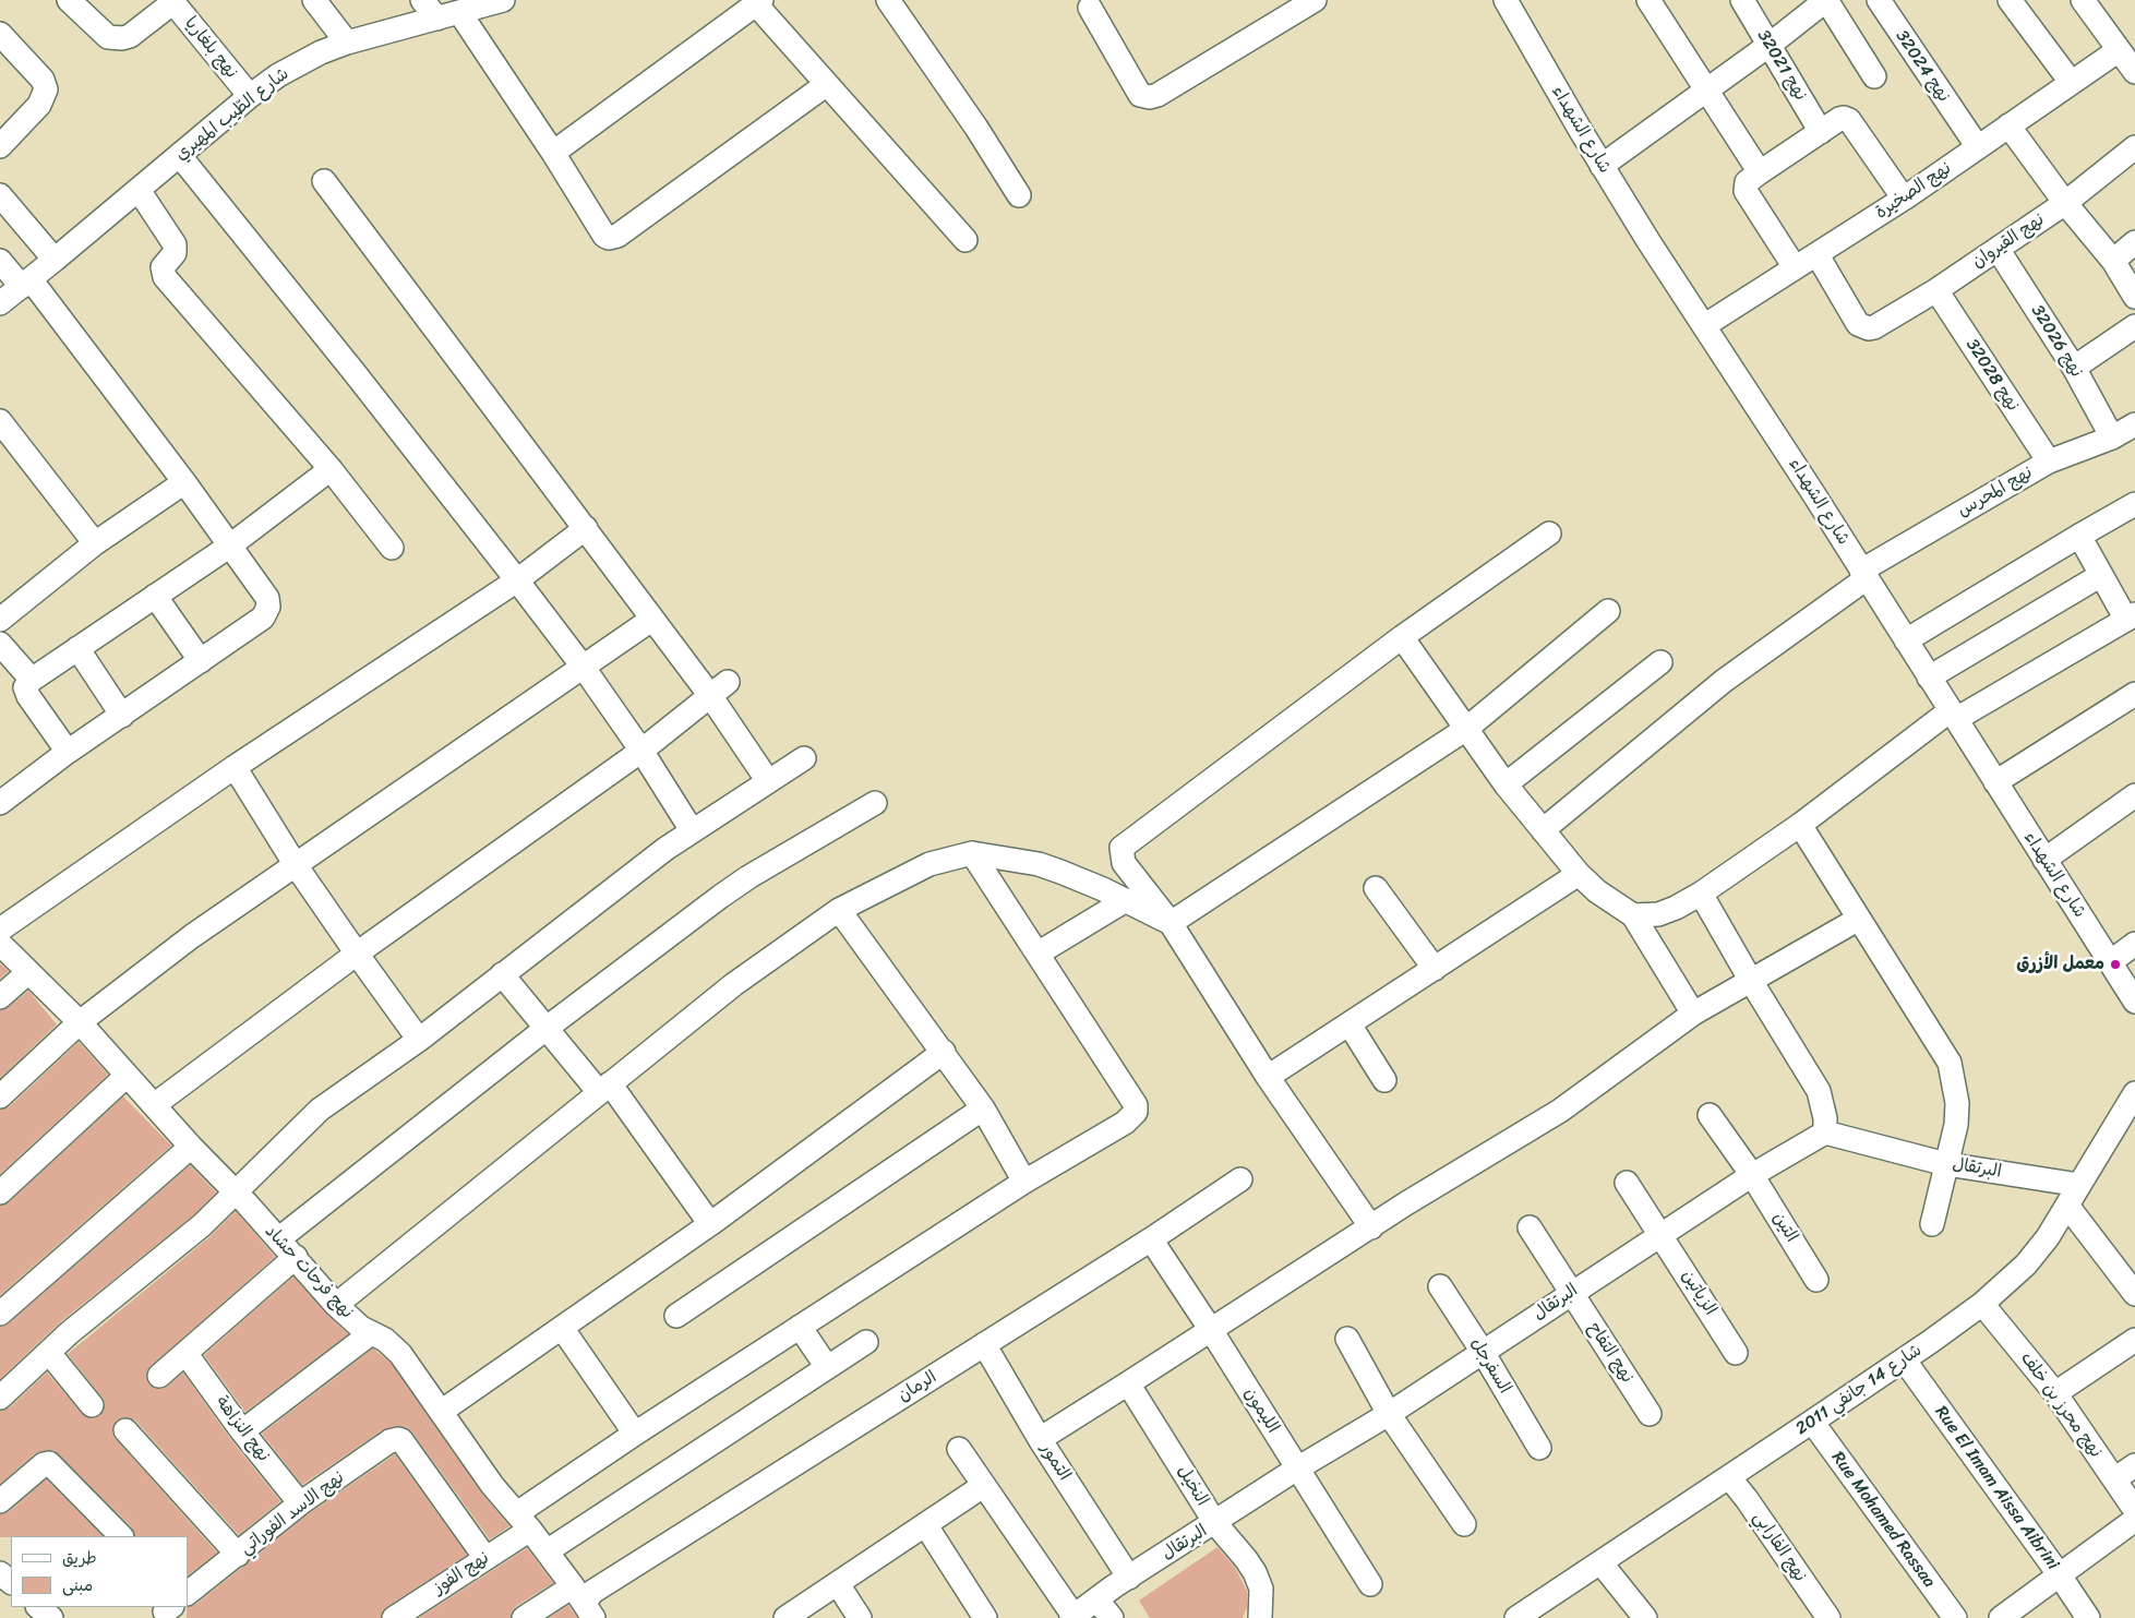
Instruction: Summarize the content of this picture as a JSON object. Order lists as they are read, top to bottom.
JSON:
{
  "streets": {
    "street": [
      "نهج بلغاريا",
      "نهج 32021",
      "نهج 32024",
      "شارع الطّيب المهيري",
      "شارع الشهداء",
      "نهج الصخيرة",
      "نهج القيروان",
      "نهج 32026",
      "نهج 32028",
      "نهج المحرس",
      "البرتقال",
      "التين",
      "نهج فرحات حشاد",
      "الزياتين",
      "نهج التفاح",
      "السفرجل",
      "الرمان",
      "شارع 14 جانفي 2011",
      "نهج محرز بن خلف",
      "الليمون",
      "نهج النزاهة",
      "التمور",
      "النخيل",
      "Rue El Imam Aissa Aibrini",
      "نهج الاسد الفوراتي",
      "Rue Mohamed Rassaa",
      "نهج الفارابي",
      "نهج الفوز"
    ]
  },
  "crossings": [
    ["نهج بلغاريا", "شارع الطّيب المهيري"],
    ["نهج 32024", "نهج الصخيرة"],
    ["شارع الشهداء", "نهج الصخيرة"],
    ["شارع الشهداء", "نهج المحرس"],
    ["نهج الصخيرة", "نهج القيروان"],
    ["نهج القيروان", "نهج 32026"],
    ["نهج القيروان", "نهج 32028"],
    ["نهج 32026", "نهج المحرس"],
    ["نهج 32028", "نهج المحرس"],
    ["البرتقال", "التين"],
    ["البرتقال", "الزياتين"],
    ["البرتقال", "نهج التفاح"],
    ["البرتقال", "السفرجل"],
    ["البرتقال", "شارع 14 جانفي 2011"],
    ["البرتقال", "الليمون"],
    ["البرتقال", "التمور"],
    ["البرتقال", "النخيل"],
    ["نهج فرحات حشاد", "الرمان"],
    ["نهج فرحات حشاد", "نهج الفوز"],
    ["الرمان", "الليمون"],
    ["الرمان", "التمور"],
    ["شارع 14 جانفي 2011", "نهج محرز بن خلف"],
    ["شارع 14 جانفي 2011", "Rue El Imam Aissa Aibrini"],
    ["شارع 14 جانفي 2011", "Rue Mohamed Rassaa"],
    ["شارع 14 جانفي 2011", "نهج الفارابي"],
    ["نهج النزاهة", "نهج الاسد الفوراتي"],
    ["نهج الاسد الفوراتي", "نهج الفوز"]
  ],
  "places": ["معمل الأزرق"],
  "legend": ["طريق", "مبنى"]
}
